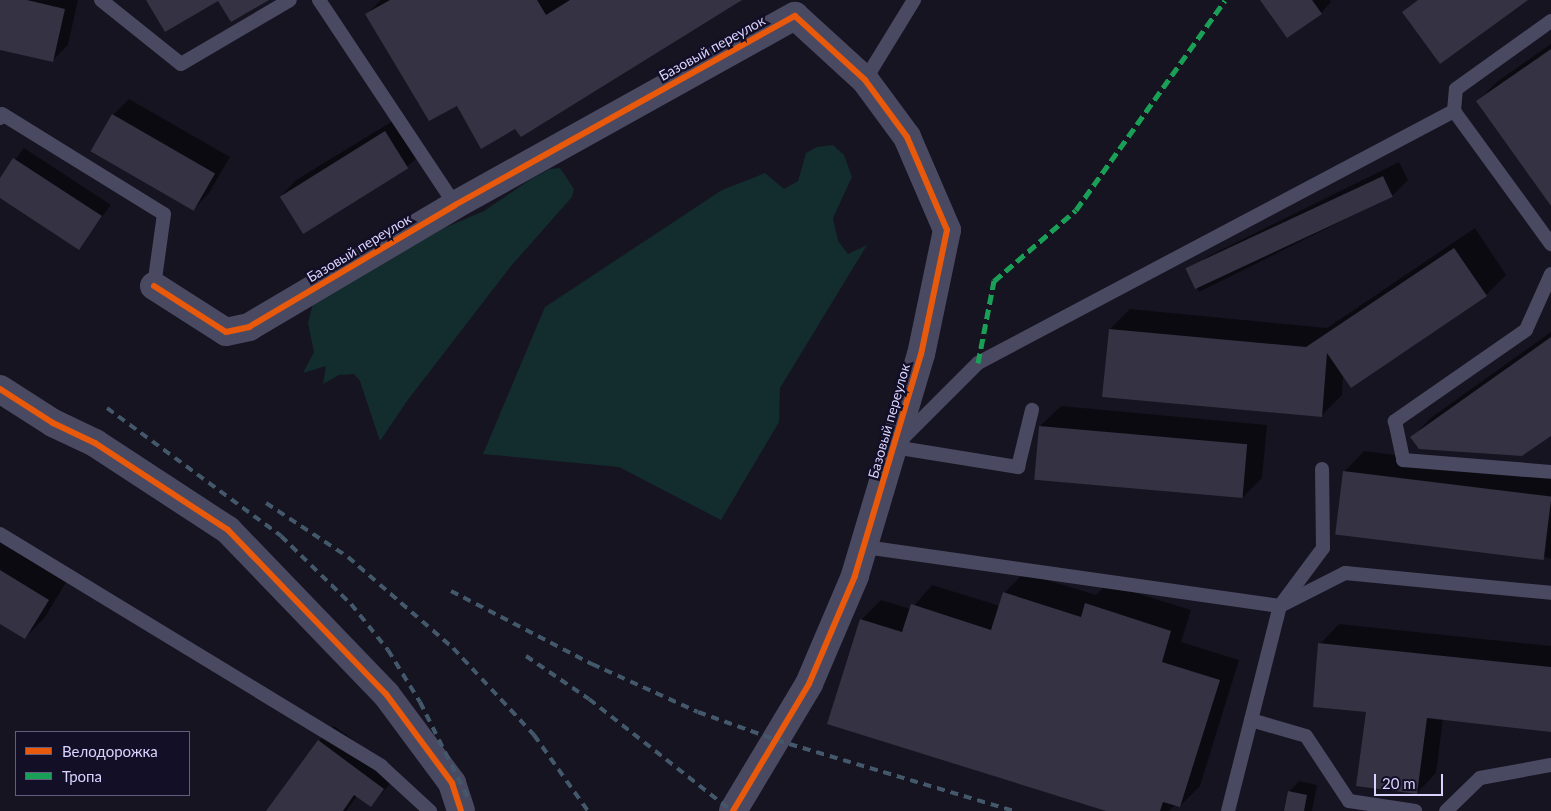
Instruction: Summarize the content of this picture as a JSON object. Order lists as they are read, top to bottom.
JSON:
{
  "streets": {
    "street": ["Базовый переулок"]
  },
  "legend": ["Велодорожка", "Тропа"],
  "scale_bar": "20 m"
}
